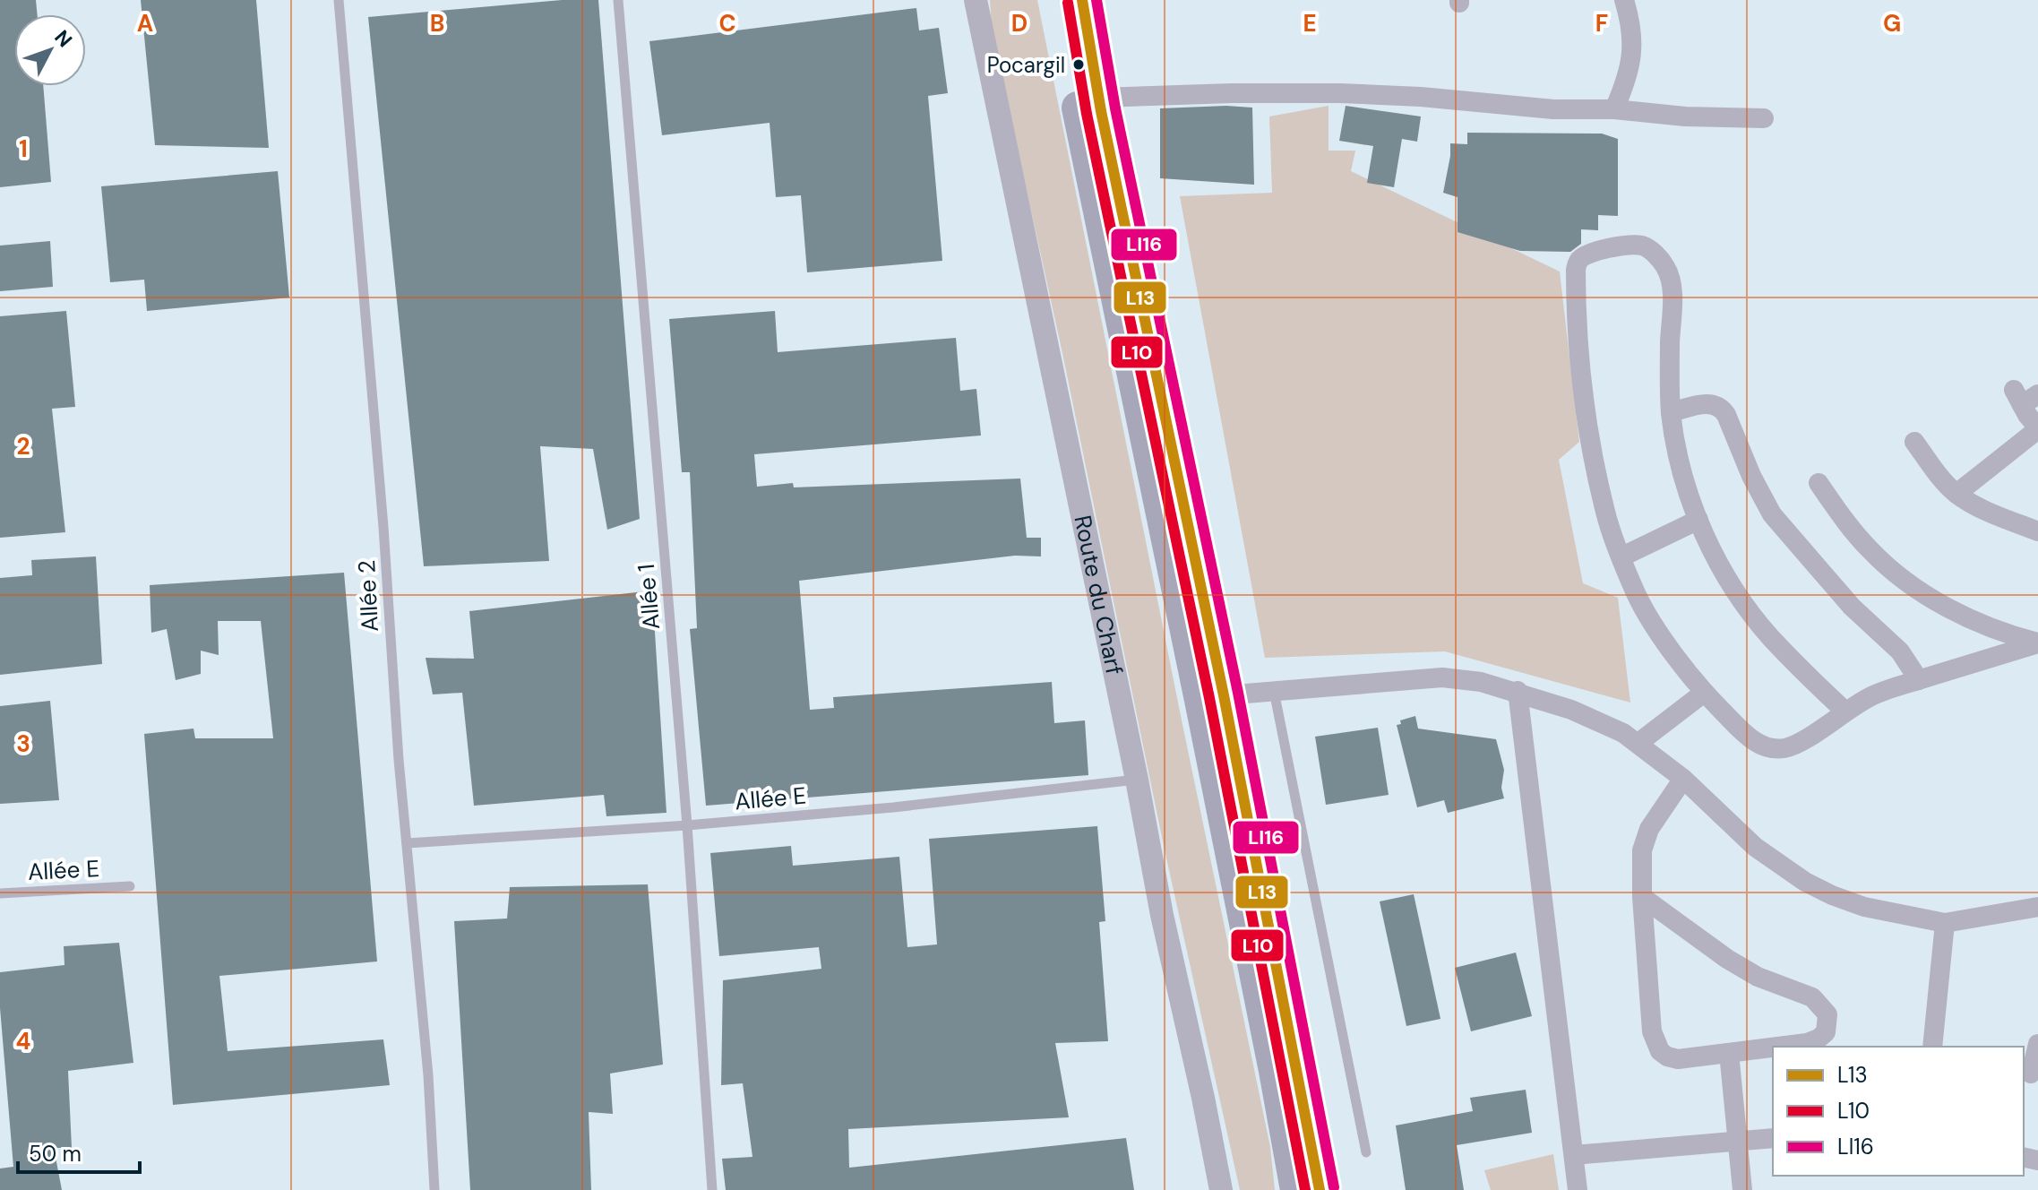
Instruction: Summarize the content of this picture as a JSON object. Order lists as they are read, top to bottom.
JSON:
{
  "streets": {
    "street": ["Route du Charf"],
    "lane": ["Allée 2", "Allée 1", "Allée E"]
  },
  "crossings": [
    ["Route du Charf", "Allée E"],
    ["Allée 2", "Allée E"],
    ["Allée 1", "Allée E"]
  ],
  "places": ["Pocargil"],
  "lines": ["transit line L13", "transit line LI16", "transit line L10"],
  "legend": ["L13", "L10", "LI16"],
  "scale_bar": "50 m",
  "north": "top right",
  "grid": {
    "columns": [
      "A",
      "B",
      "C",
      "D",
      "E",
      "F",
      "G"
    ],
    "rows": [
      "1",
      "2",
      "3",
      "4"
    ]
  }
}
